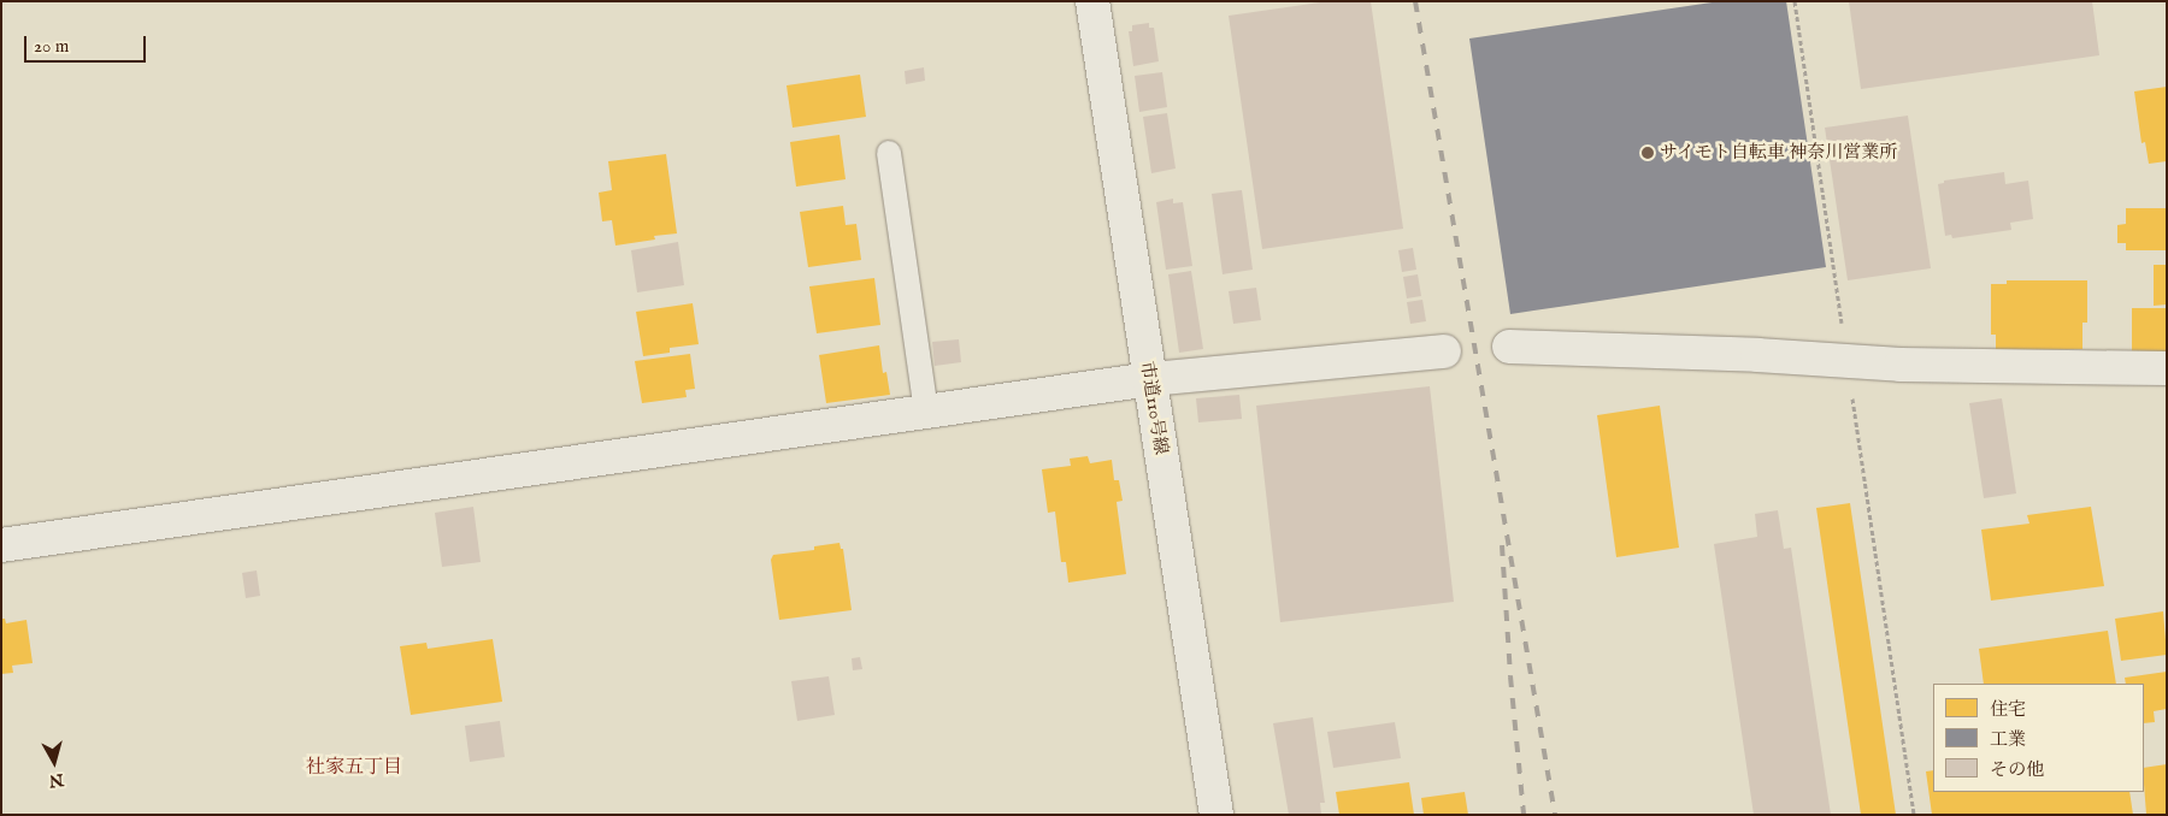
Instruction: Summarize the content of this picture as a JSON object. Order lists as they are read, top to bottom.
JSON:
{
  "streets": {
    "street": ["市道110号線"]
  },
  "districts": ["社家五丁目"],
  "places": ["サイモト自転車 神奈川営業所"],
  "legend": ["住宅", "工業", "その他"],
  "scale_bar": "20 m",
  "north": "bottom"
}
